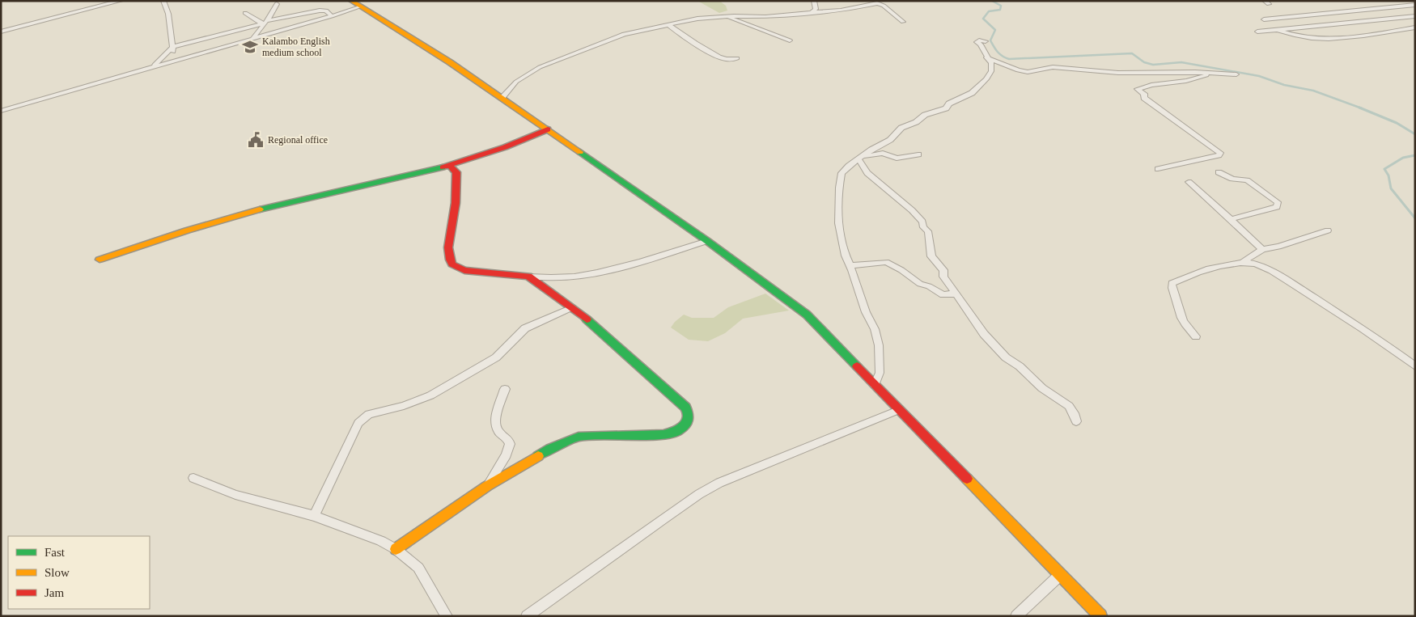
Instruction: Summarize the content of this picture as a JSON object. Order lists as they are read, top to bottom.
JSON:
{
  "places": {
    "school or university": ["Kalambo English medium school"],
    "public building": ["Regional office"]
  },
  "legend": ["Fast", "Slow", "Jam"]
}
